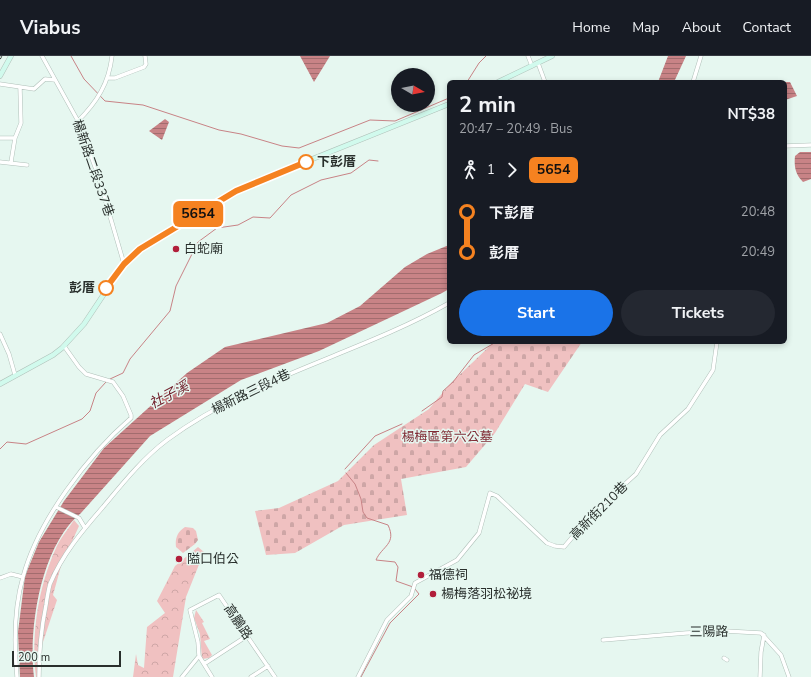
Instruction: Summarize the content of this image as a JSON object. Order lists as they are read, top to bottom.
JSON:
{
  "streets": {
    "street": [
      "楊新路二段337巷",
      "楊新路三段4巷",
      "高新街210巷",
      "高鵬路",
      "三陽路"
    ]
  },
  "water": ["社子溪"],
  "parks": ["楊梅區第六公墓"],
  "places": [
    "下彭厝",
    "白蛇廟",
    "彭厝",
    "隘口伯公",
    "福德祠",
    "楊梅落羽松祕境"
  ],
  "lines": ["bus line 5654"],
  "scale_bar": "200 m",
  "north": "right",
  "page": {
    "header": "Viabus",
    "nav": [
      "Home",
      "Map",
      "About",
      "Contact"
    ],
    "on_map": "5654",
    "heading": ["2 min", "20:47 – 20:49 · Bus", "NT$38"],
    "legs": ["1", "5654"],
    "list": [
      {
        "name": "下彭厝",
        "value": "20:48"
      },
      {
        "name": "彭厝",
        "value": "20:49"
      }
    ],
    "buttons": ["Start", "Tickets"],
    "scale": "200 m"
  }
}
